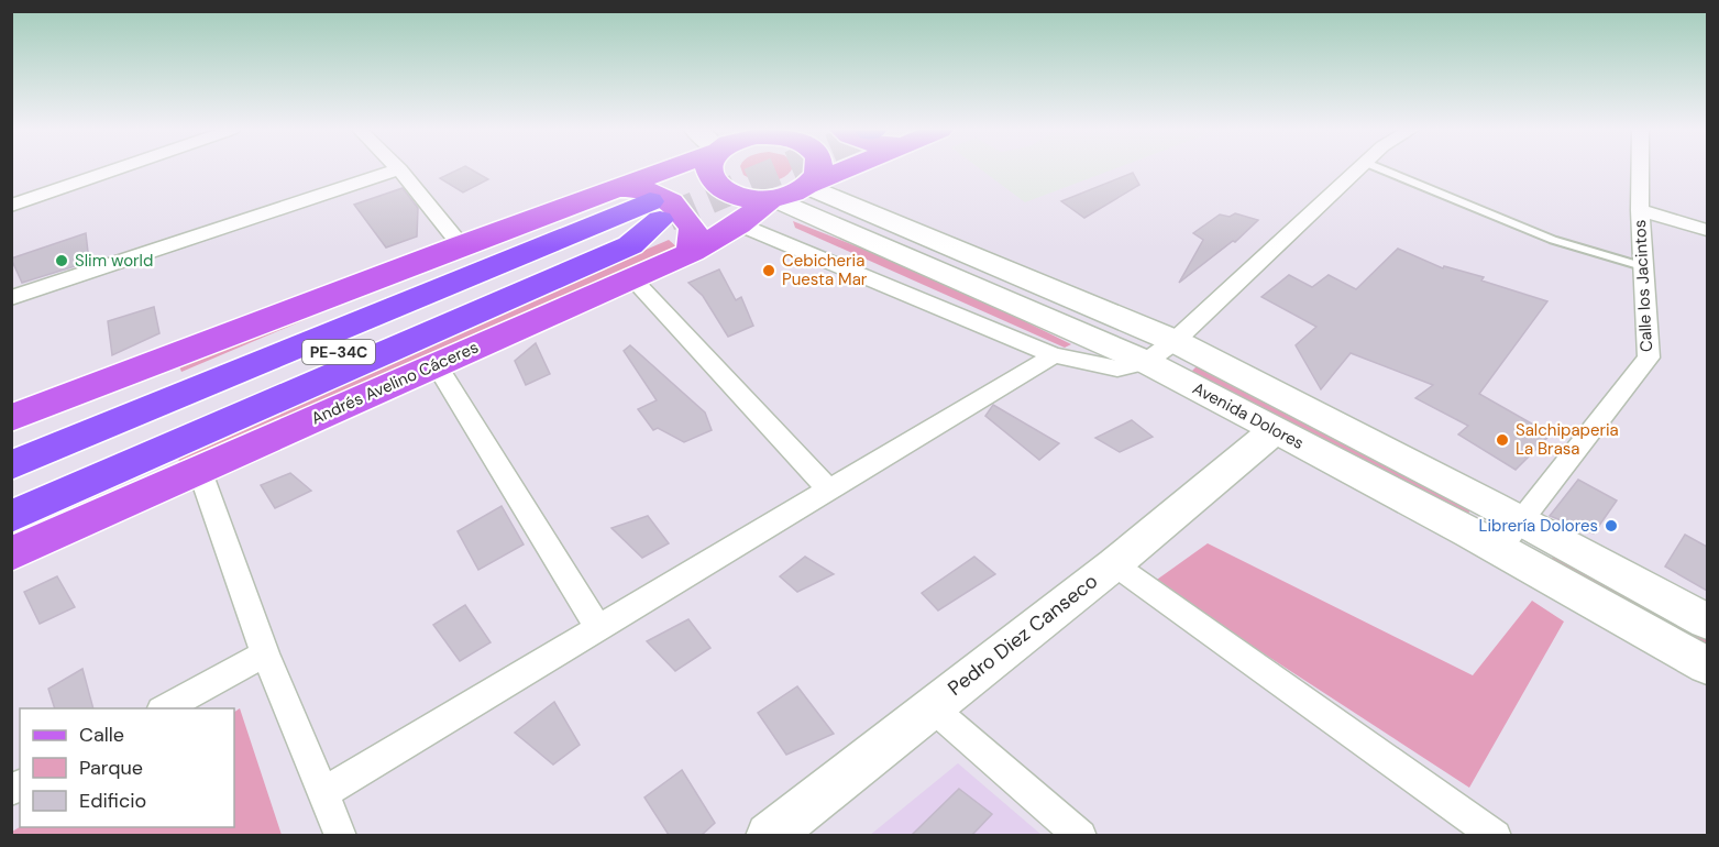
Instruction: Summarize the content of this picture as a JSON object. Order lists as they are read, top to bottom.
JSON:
{
  "streets": {
    "highway": ["PE-34C"],
    "main road": ["Andrés Avelino Cáceres", "Avenida Dolores", "Pedro Diez Canseco"],
    "street": ["Calle los Jacintos"]
  },
  "crossings": [
    ["Calle los Jacintos", "Avenida Dolores"],
    ["Andrés Avelino Cáceres", "Avenida Dolores"],
    ["Avenida Dolores", "Pedro Diez Canseco"]
  ],
  "places": [
    "Slim world",
    "Cebicheria Puesta Mar",
    "Salchipaperia La Brasa",
    "Librería Dolores"
  ],
  "legend": ["Calle", "Parque", "Edificio"]
}
